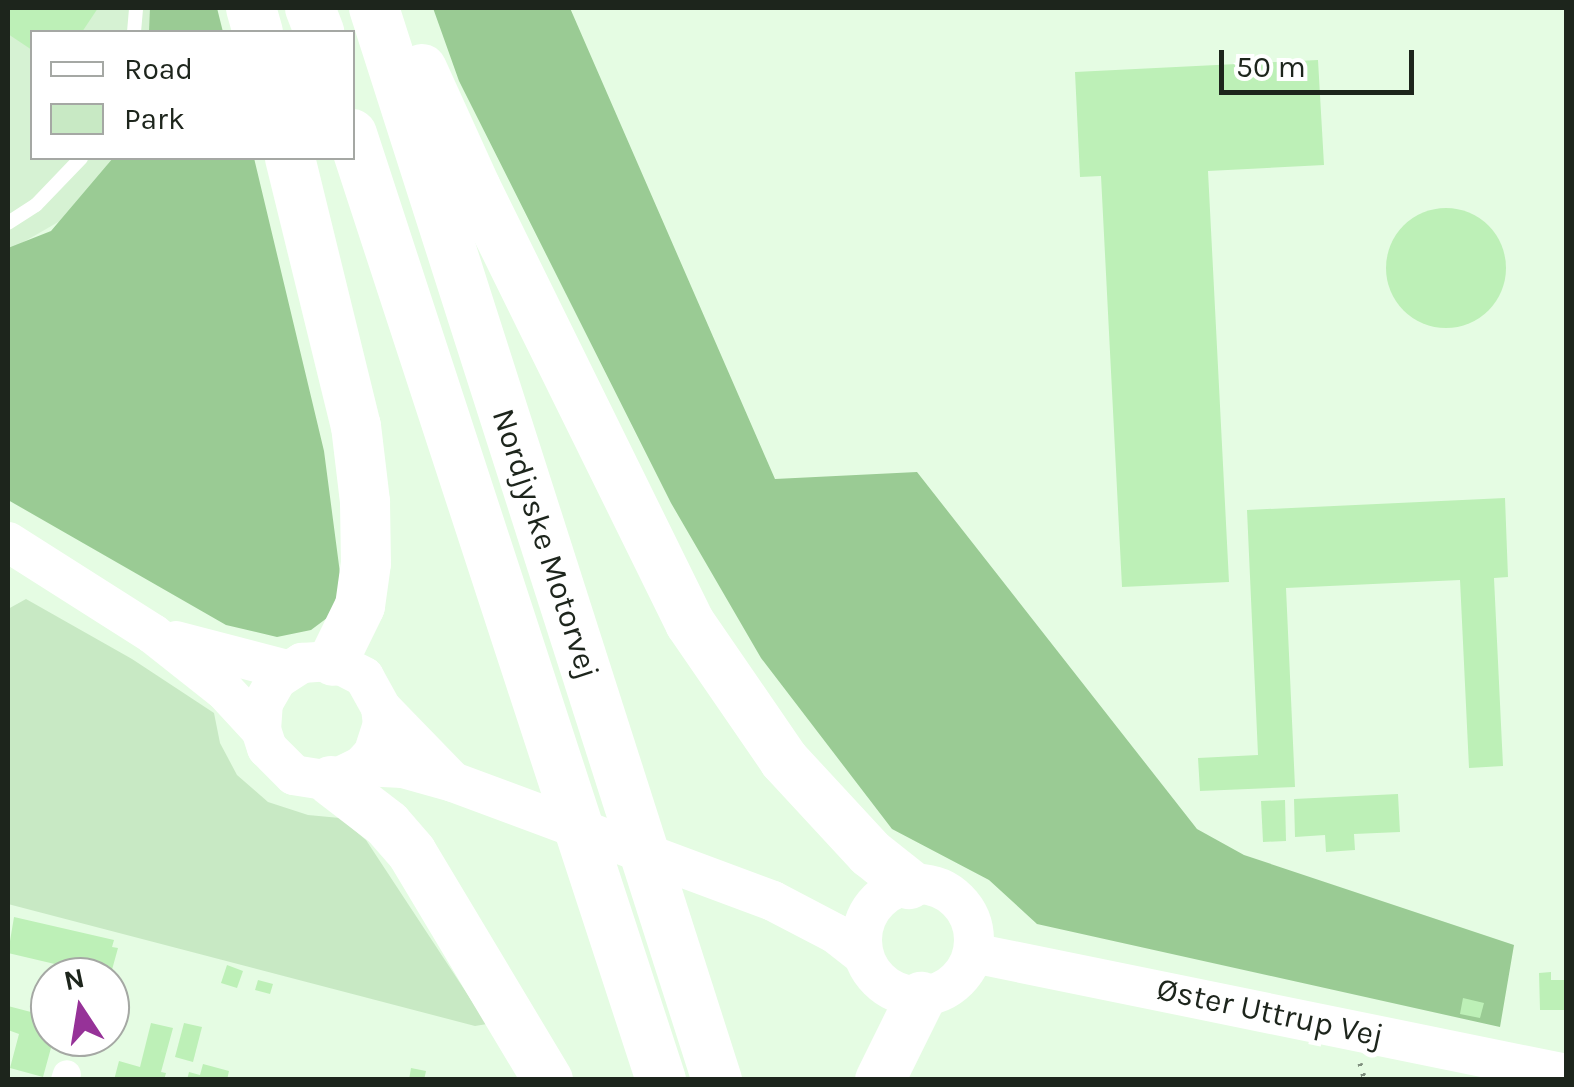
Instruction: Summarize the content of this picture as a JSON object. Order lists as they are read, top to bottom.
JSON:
{
  "streets": {
    "highway": ["Nordjyske Motorvej"],
    "street": ["Øster Uttrup Vej"]
  },
  "legend": ["Road", "Park"],
  "scale_bar": "50 m",
  "north": "top"
}
